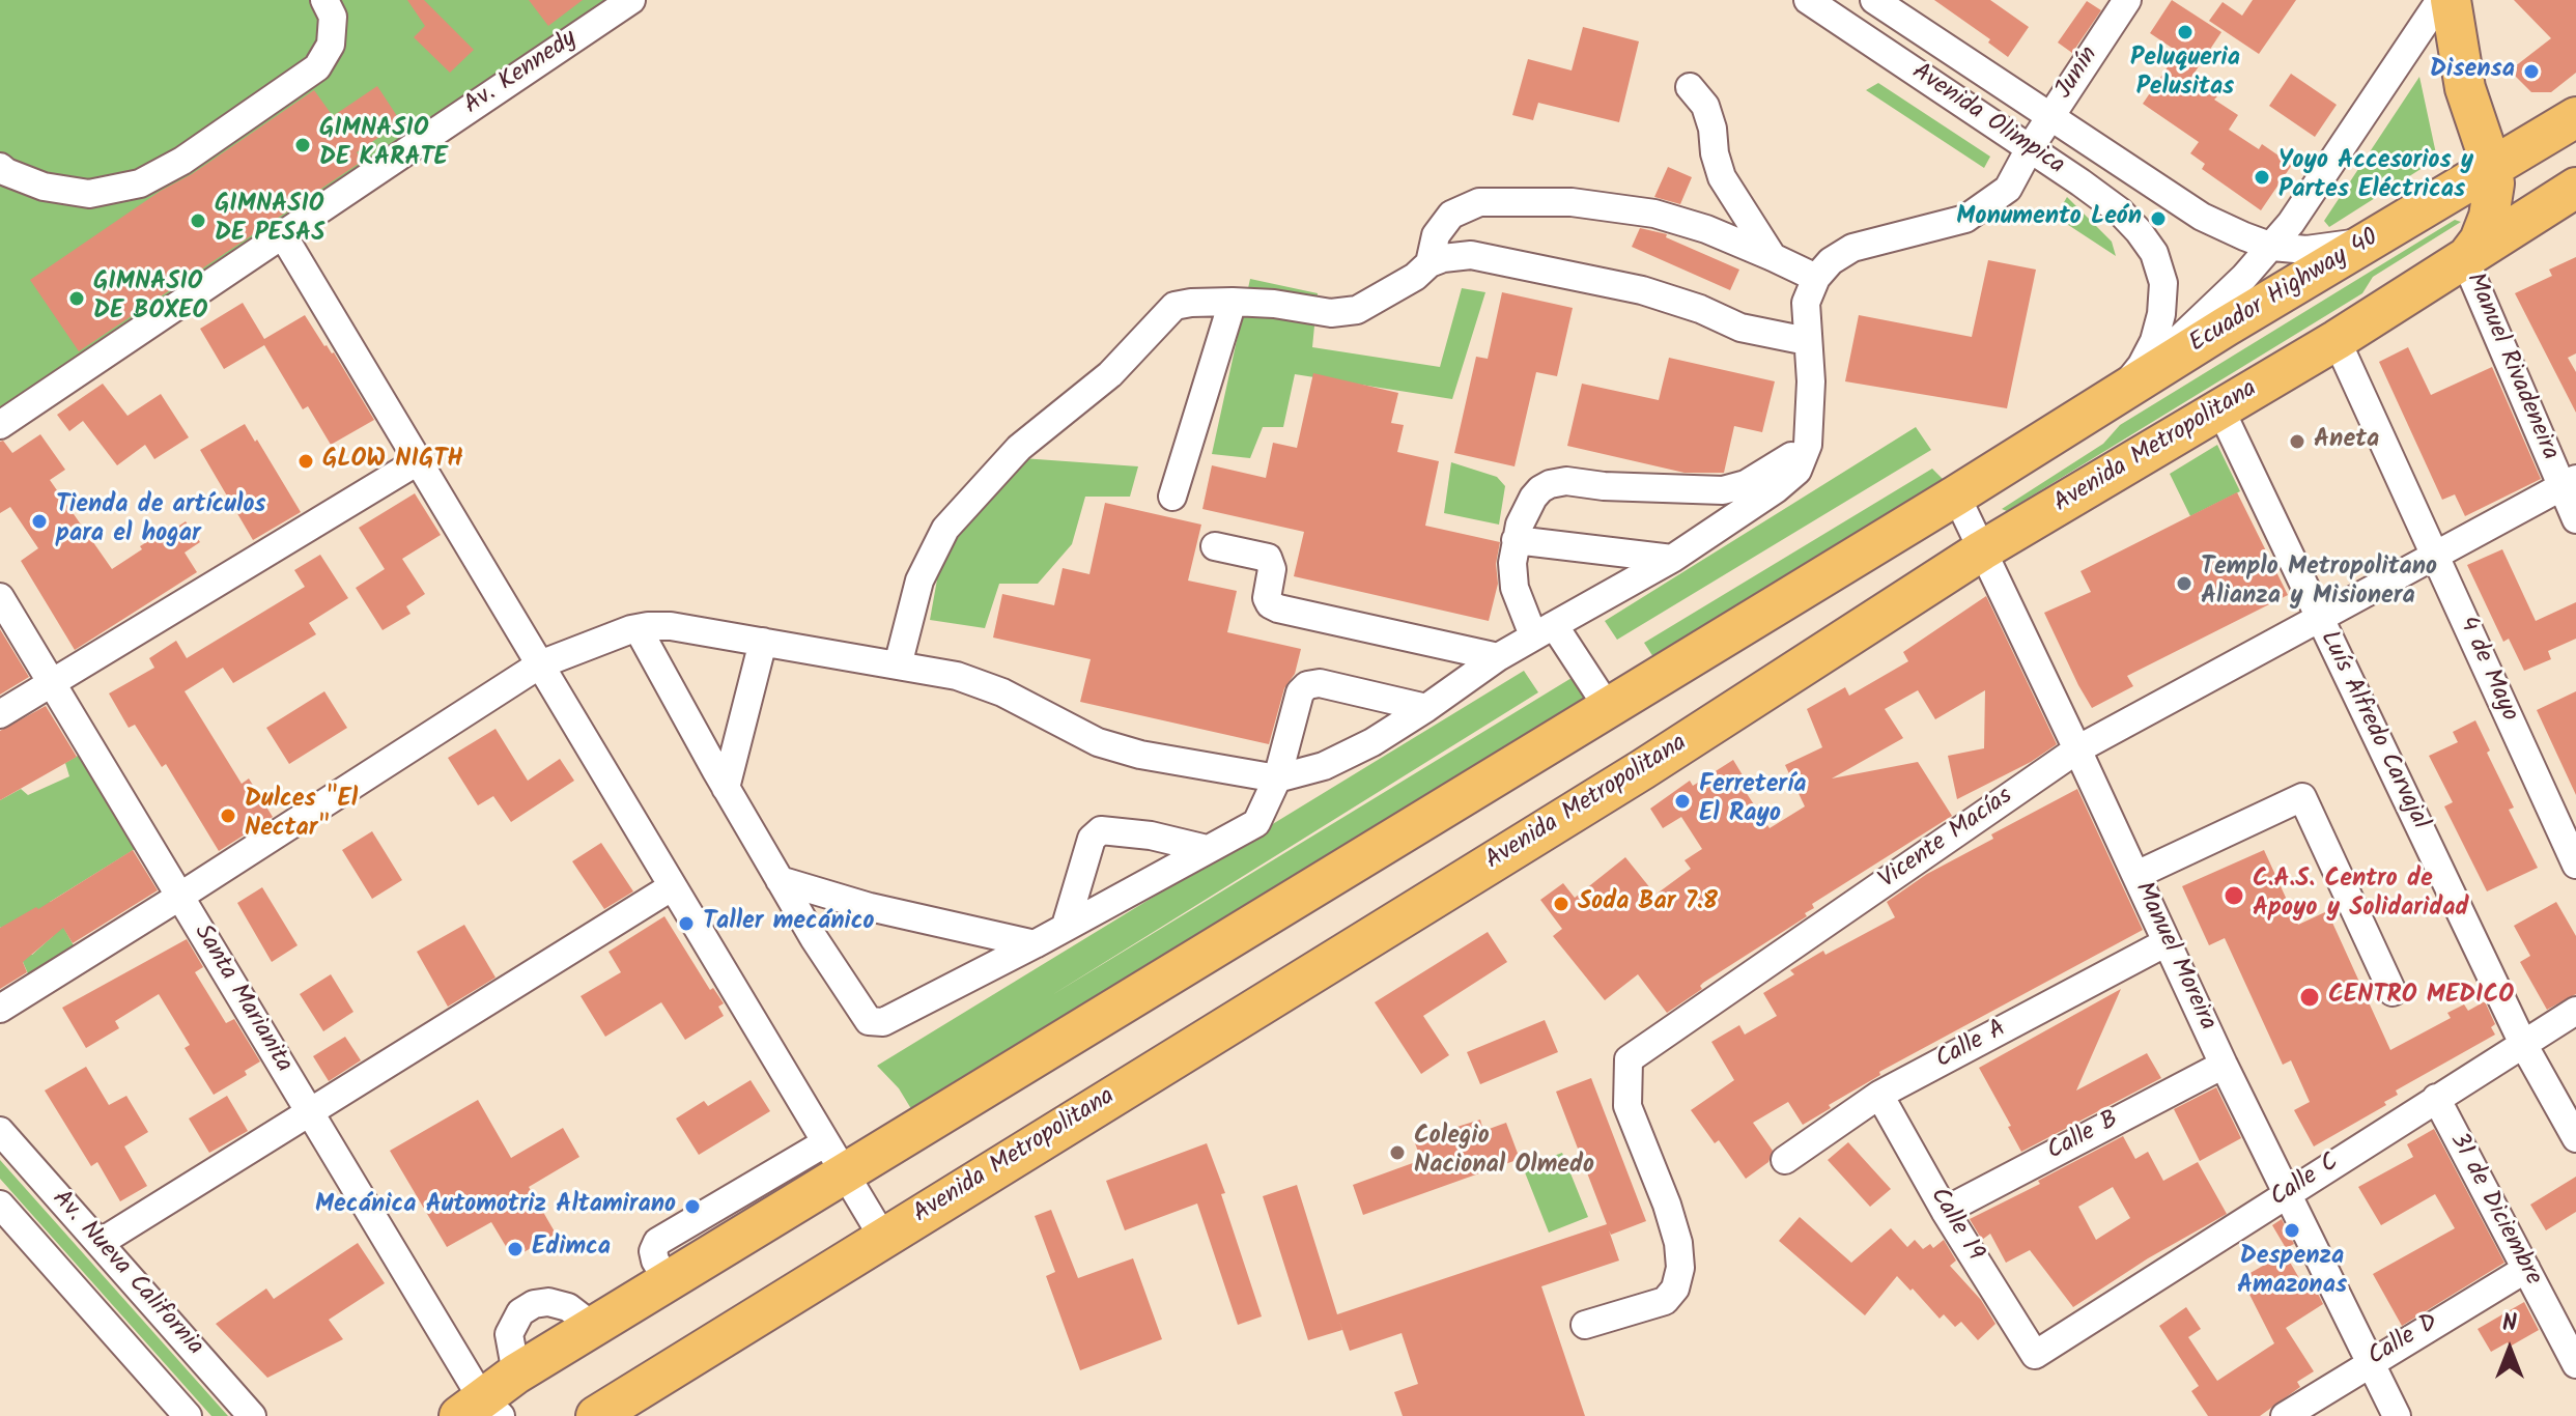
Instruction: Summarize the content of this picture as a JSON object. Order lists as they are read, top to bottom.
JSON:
{
  "streets": {
    "highway": ["Ecuador Highway 40", "Avenida Metropolitana"],
    "street": [
      "Av. Kennedy",
      "Junín",
      "Avenida Olimpica",
      "Manuel Rivadeneira",
      "4 de Mayo",
      "Luís Alfredo Carvajal",
      "Vicente Macías",
      "Manuel Moreira",
      "Santa Marianita",
      "Calle A",
      "Calle B",
      "Calle C",
      "31 de Diciembre",
      "Calle 19",
      "Av. Nueva California",
      "Calle D"
    ]
  },
  "crossings": [
    ["Junín", "Avenida Olimpica"],
    ["Avenida Olimpica", "Ecuador Highway 40"],
    ["Manuel Rivadeneira", "Avenida Metropolitana"],
    ["Manuel Rivadeneira", "Vicente Macías"],
    ["Avenida Metropolitana", "4 de Mayo"],
    ["Avenida Metropolitana", "Luís Alfredo Carvajal"],
    ["Avenida Metropolitana", "Manuel Moreira"],
    ["4 de Mayo", "Vicente Macías"],
    ["Luís Alfredo Carvajal", "Vicente Macías"],
    ["Luís Alfredo Carvajal", "Calle C"],
    ["Vicente Macías", "Manuel Moreira"],
    ["Manuel Moreira", "Calle A"],
    ["Manuel Moreira", "Calle B"],
    ["Manuel Moreira", "Calle C"],
    ["Manuel Moreira", "Calle D"],
    ["Calle A", "Calle 19"],
    ["Calle B", "Calle 19"],
    ["Calle C", "31 de Diciembre"],
    ["Calle C", "Calle 19"],
    ["31 de Diciembre", "Calle D"]
  ],
  "places": [
    "Peluqueria Pelusitas",
    "Disensa",
    "GIMNASIO DE KARATE",
    "Yoyo Accesorios y Partes Eléctricas",
    "Monumento León",
    "GIMNASIO DE PESAS",
    "GIMNASIO DE BOXEO",
    "Aneta",
    "GLOW NIGTH",
    "Tienda de artículos para el hogar",
    "Templo Metropolitano Alianza y Misionera",
    "Ferretería El Rayo",
    "Dulces \"El Nectar\"",
    "C.A.S. Centro de Apoyo y Solidaridad",
    "Soda Bar 7.8",
    "Taller mecánico",
    "CENTRO MEDICO",
    "Colegio Nacional Olmedo",
    "Mecánica Automotriz Altamirano",
    "Despenza Amazonas",
    "Edimca"
  ],
  "north": "top"
}
